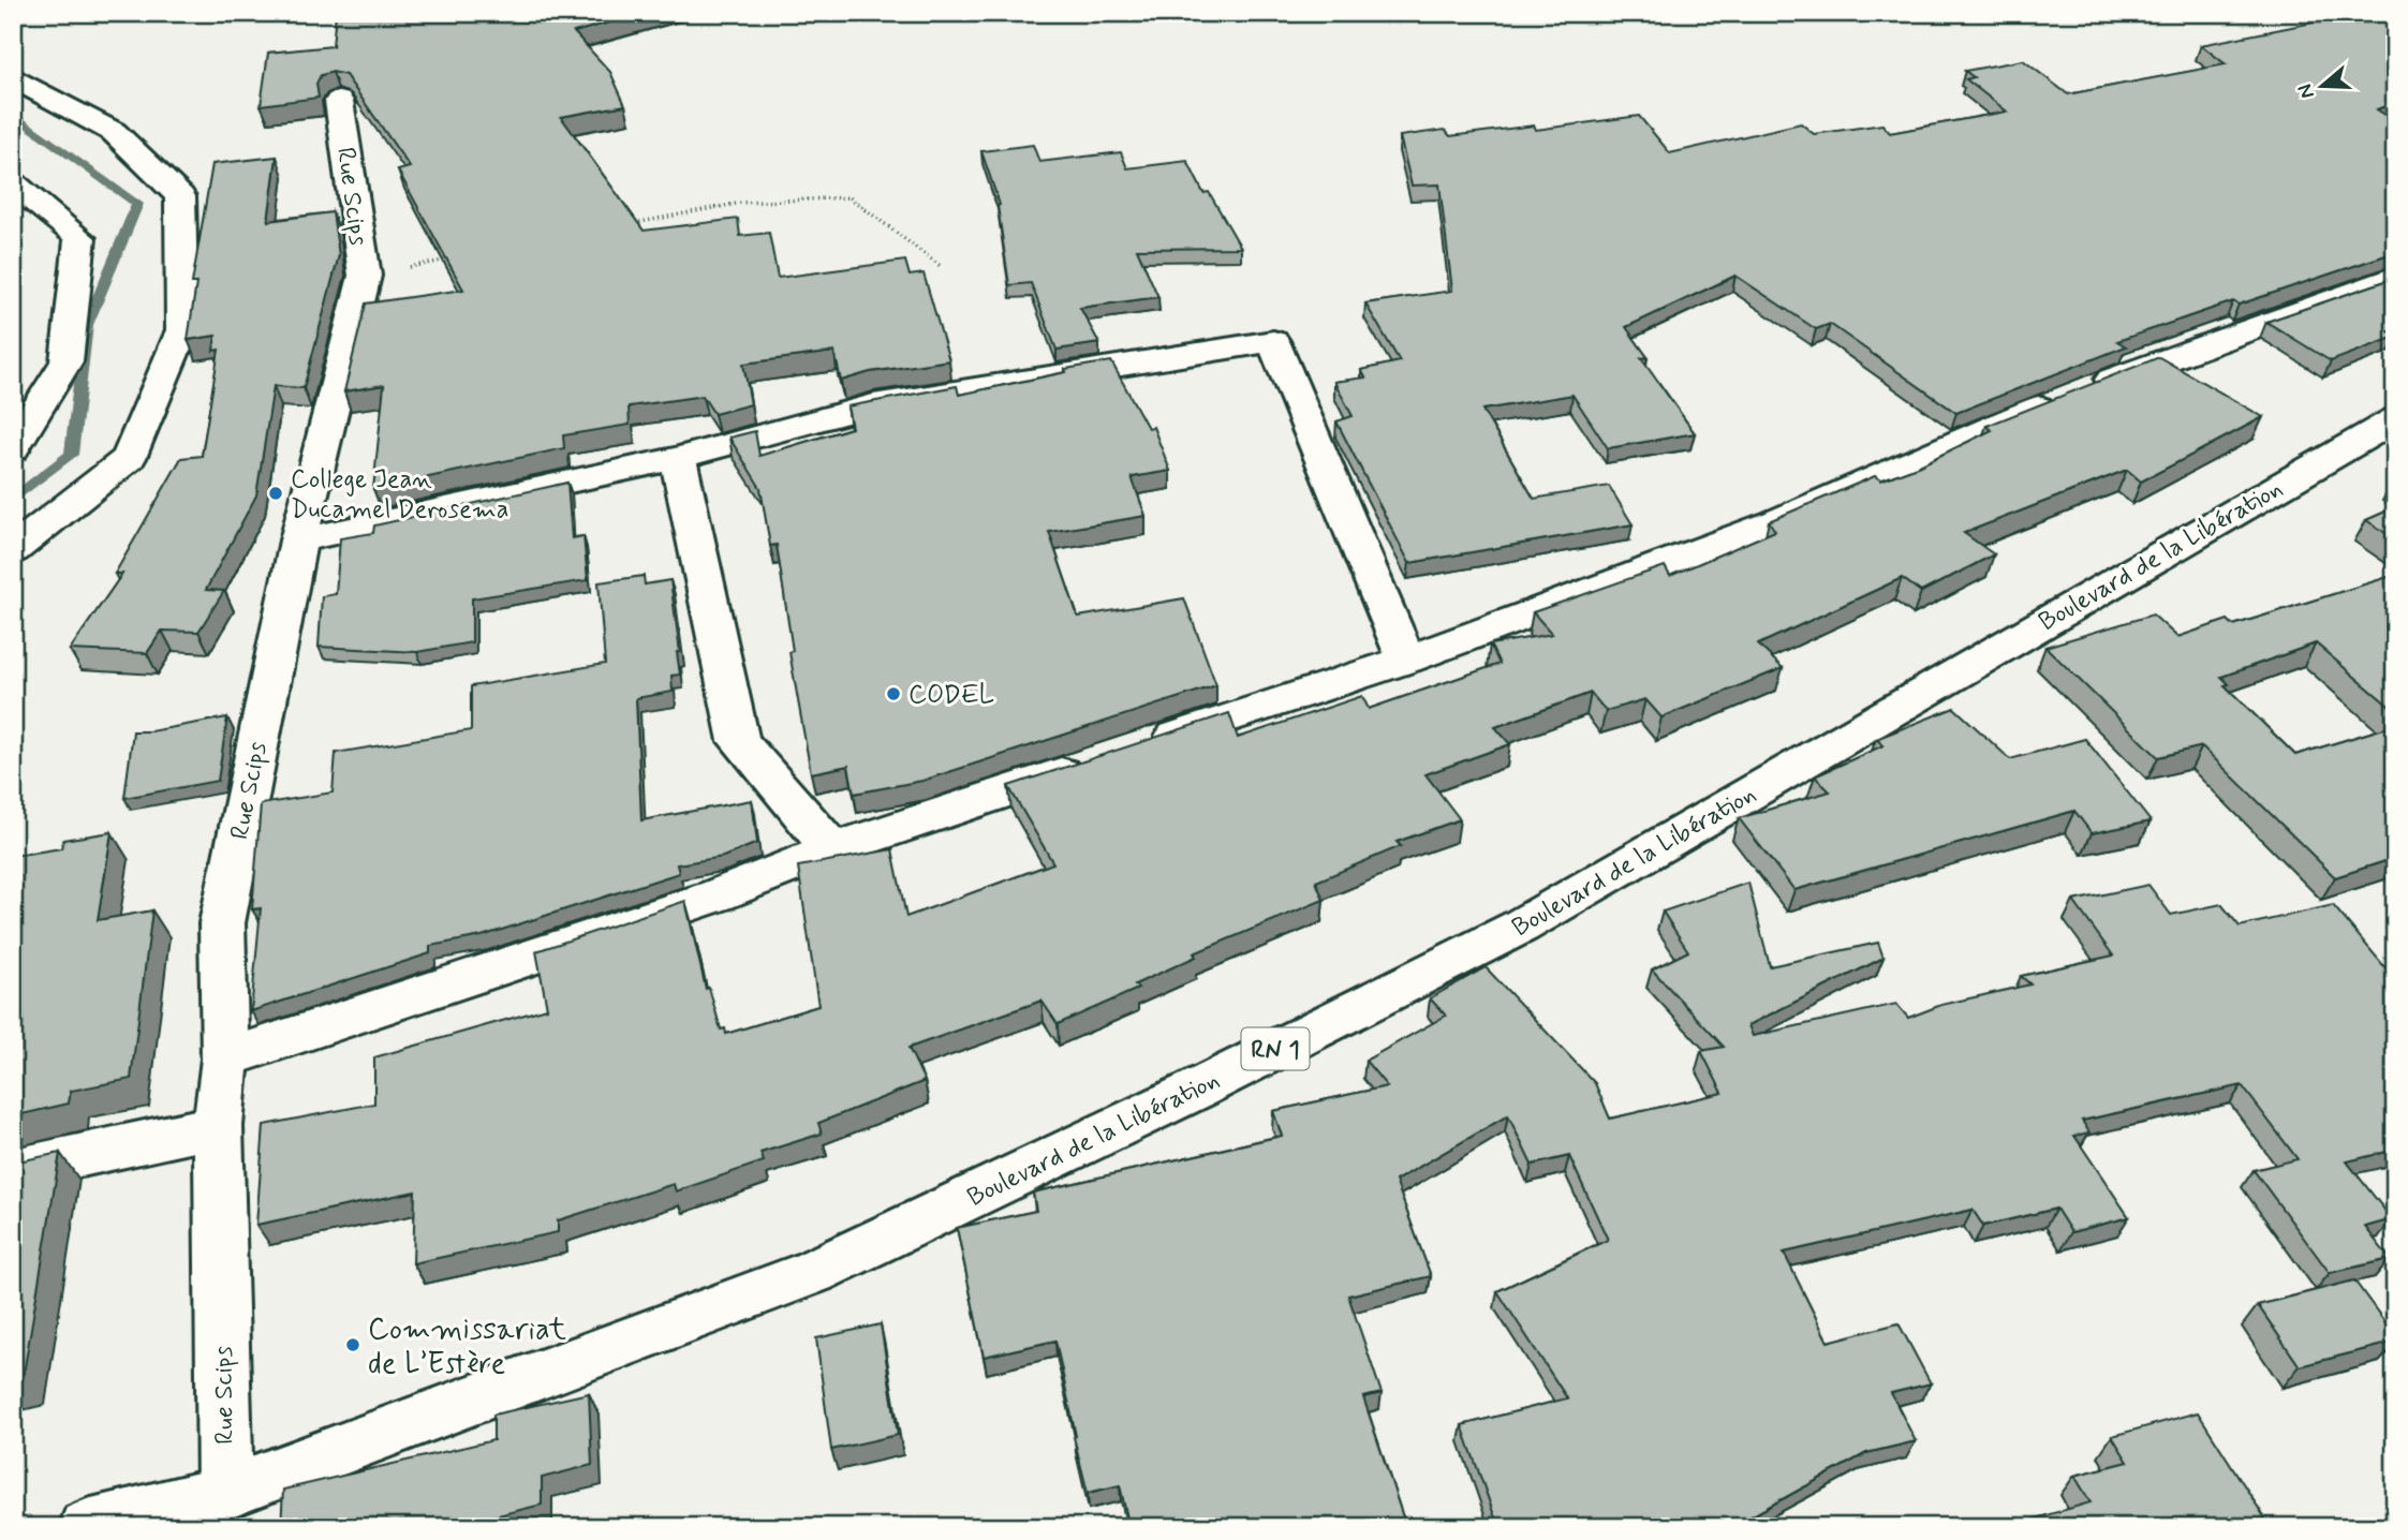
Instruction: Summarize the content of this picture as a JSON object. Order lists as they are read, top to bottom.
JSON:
{
  "streets": {
    "street": ["Rue Scips", "Boulevard de la Libération", "RN 1"]
  },
  "crossings": [
    ["Rue Scips", "Boulevard de la Libération"]
  ],
  "places": ["College Jean Ducamel Derosema", "CODEL", "Commissariat de L’Estère"],
  "north": "left"
}
